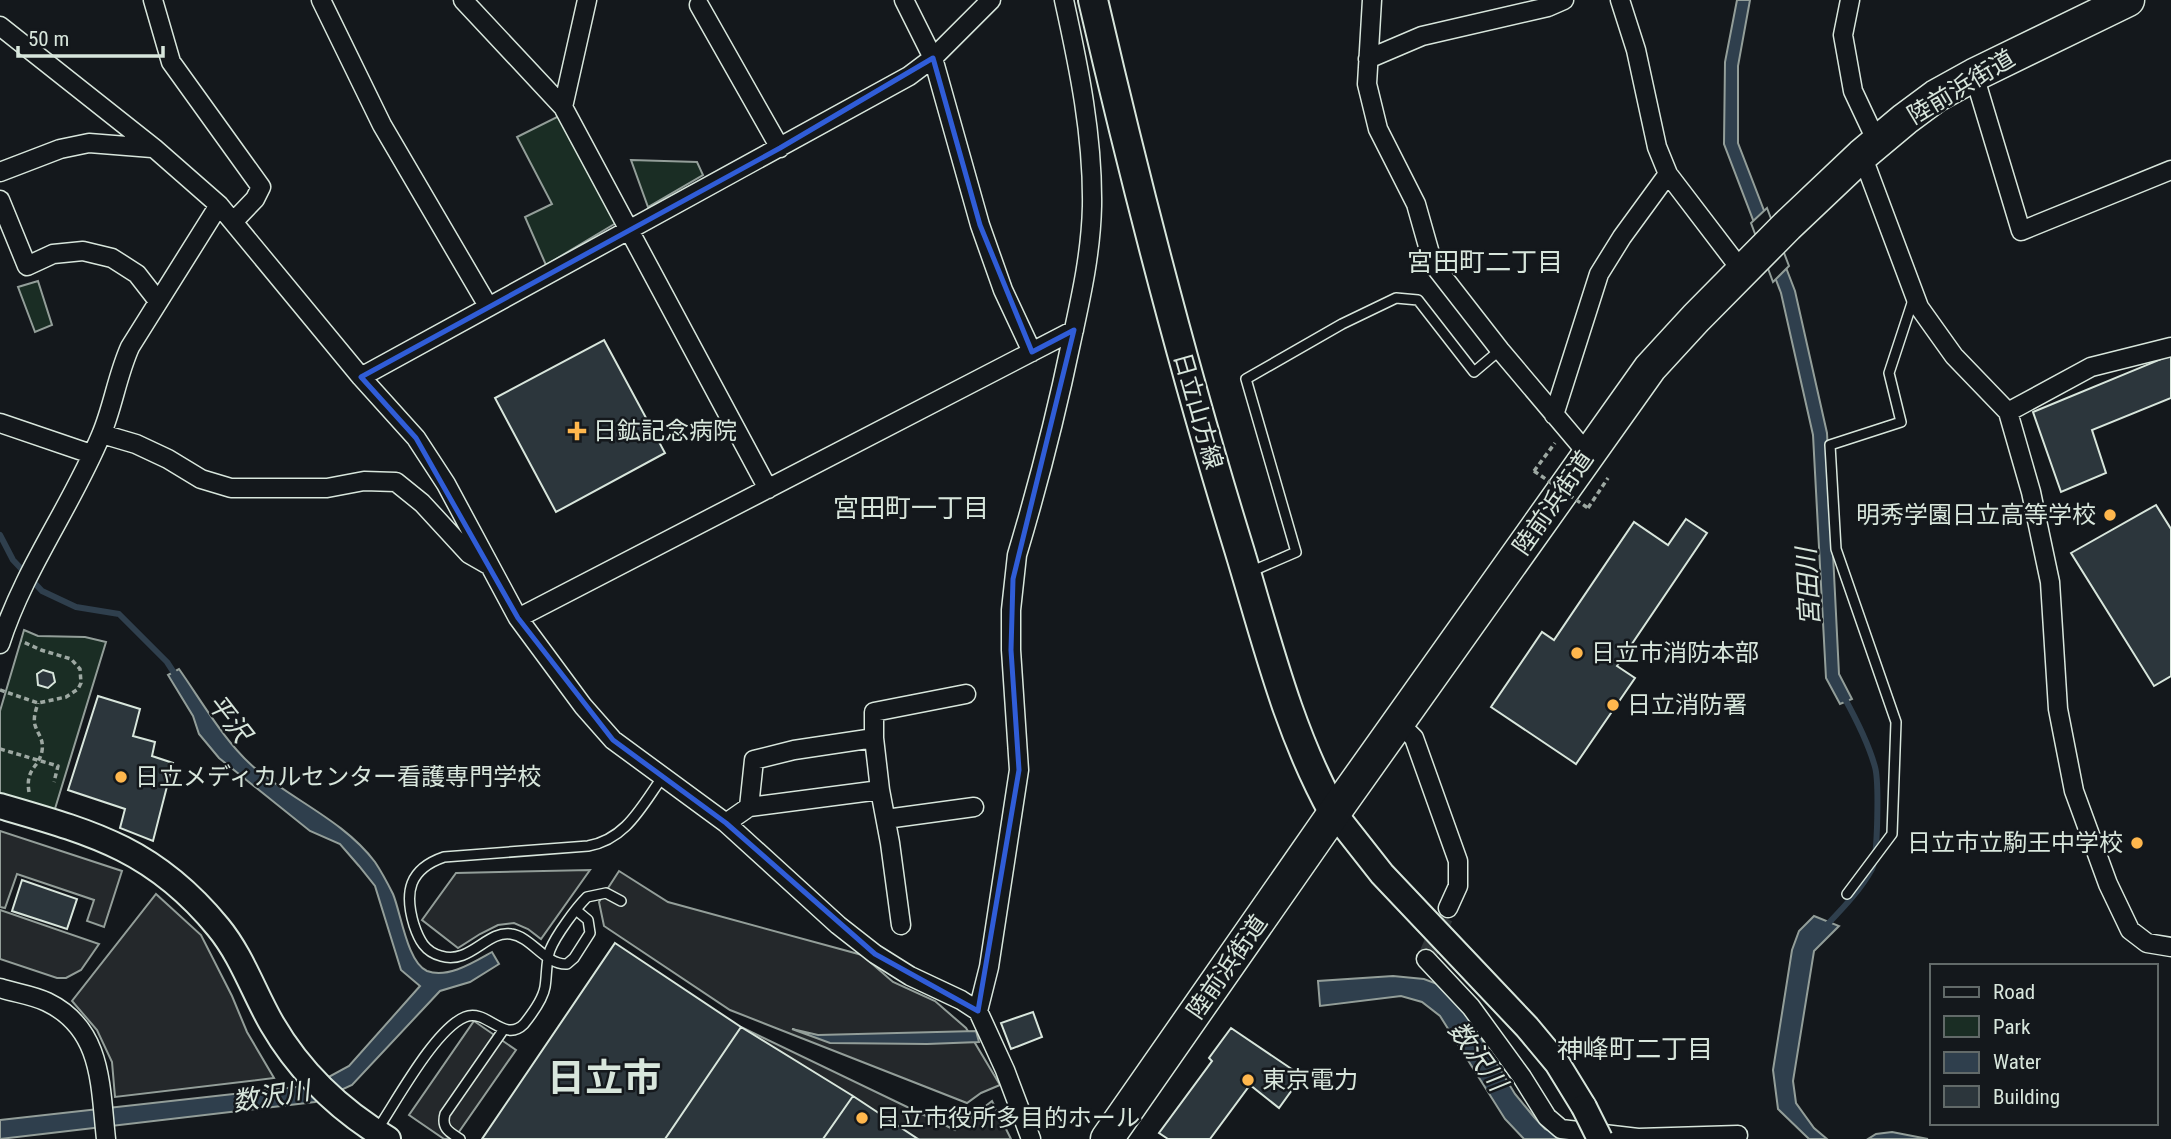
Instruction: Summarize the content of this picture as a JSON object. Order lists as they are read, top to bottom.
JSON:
{
  "streets": {
    "highway": ["陸前浜街道"],
    "main road": ["日立山方線"]
  },
  "crossings": [
    ["陸前浜街道", "日立山方線"]
  ],
  "districts": [
    "宮田町二丁目",
    "宮田町一丁目",
    "神峰町二丁目",
    "日立市"
  ],
  "water": ["宮田川", "平沢", "数沢川"],
  "places": {
    "health": ["日鉱記念病院"],
    "other": [
      "明秀学園日立高等学校",
      "日立市消防本部",
      "日立消防署",
      "日立メディカルセンター看護専門学校",
      "日立市立駒王中学校",
      "東京電力",
      "日立市役所多目的ホール"
    ]
  },
  "legend": [
    "Road",
    "Park",
    "Water",
    "Building"
  ],
  "scale_bar": "50 m"
}
